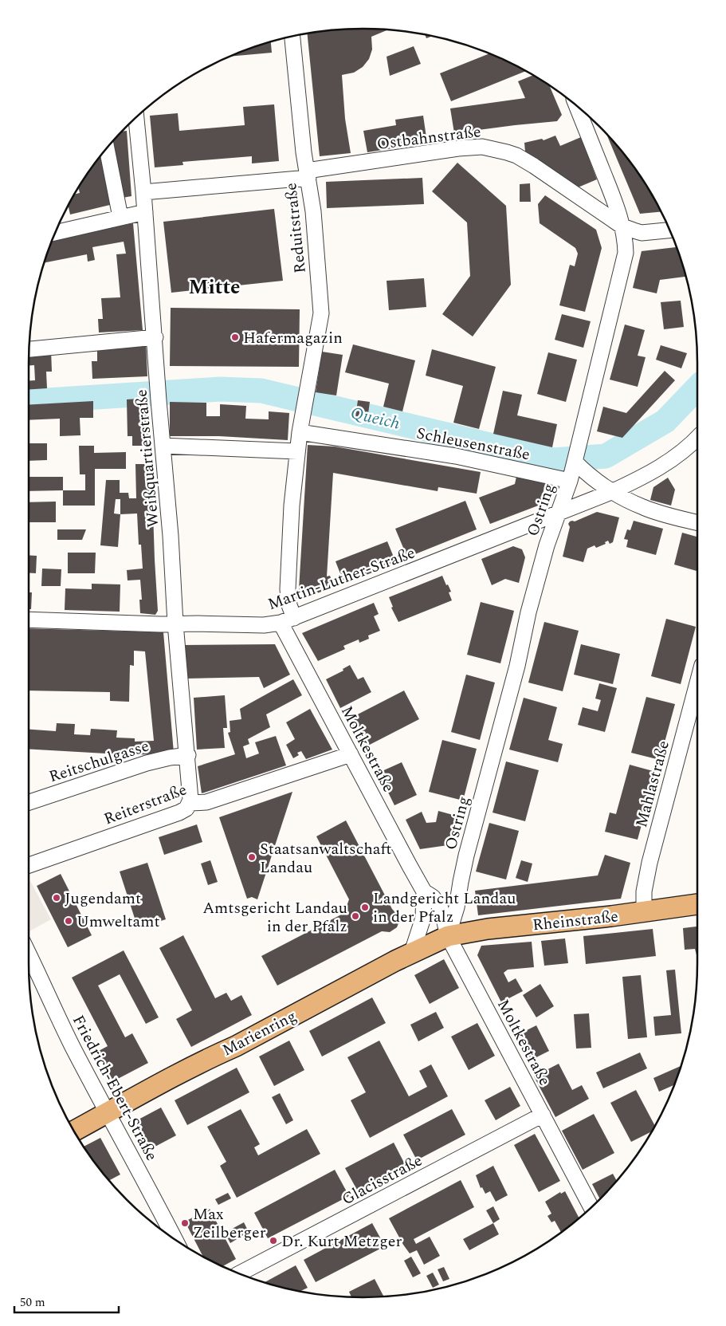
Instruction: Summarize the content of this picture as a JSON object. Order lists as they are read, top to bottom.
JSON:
{
  "streets": {
    "main road": ["Rheinstraße", "Marienring"],
    "street": [
      "Ostbahnstraße",
      "Reduitstraße",
      "Schleusenstraße",
      "Weißquartierstraße",
      "Ostring",
      "Martin-Luther-Straße",
      "Moltkestraße",
      "Reitschulgasse",
      "Mahlastraße",
      "Reiterstraße",
      "Friedrich-Ebert-Straße",
      "Glacisstraße"
    ]
  },
  "crossings": [
    ["Ostbahnstraße", "Reduitstraße"],
    ["Ostbahnstraße", "Weißquartierstraße"],
    ["Ostbahnstraße", "Ostring"],
    ["Reduitstraße", "Schleusenstraße"],
    ["Reduitstraße", "Moltkestraße"],
    ["Schleusenstraße", "Ostring"],
    ["Schleusenstraße", "Moltkestraße"],
    ["Weißquartierstraße", "Martin-Luther-Straße"],
    ["Weißquartierstraße", "Reitschulgasse"],
    ["Weißquartierstraße", "Reiterstraße"],
    ["Ostring", "Martin-Luther-Straße"],
    ["Ostring", "Moltkestraße"],
    ["Ostring", "Rheinstraße"],
    ["Ostring", "Marienring"],
    ["Martin-Luther-Straße", "Moltkestraße"],
    ["Moltkestraße", "Reiterstraße"],
    ["Moltkestraße", "Rheinstraße"],
    ["Moltkestraße", "Marienring"],
    ["Moltkestraße", "Glacisstraße"],
    ["Mahlastraße", "Rheinstraße"],
    ["Rheinstraße", "Marienring"],
    ["Marienring", "Friedrich-Ebert-Straße"]
  ],
  "districts": ["Mitte"],
  "water": ["Queich"],
  "places": [
    "Hafermagazin",
    "Staatsanwaltschaft Landau",
    "Jugendamt",
    "Landgericht Landau in der Pfalz",
    "Amtsgericht Landau in der Pfalz",
    "Umweltamt",
    "Max Zeilberger",
    "Dr. Kurt Metzger"
  ],
  "scale_bar": "50 m"
}
